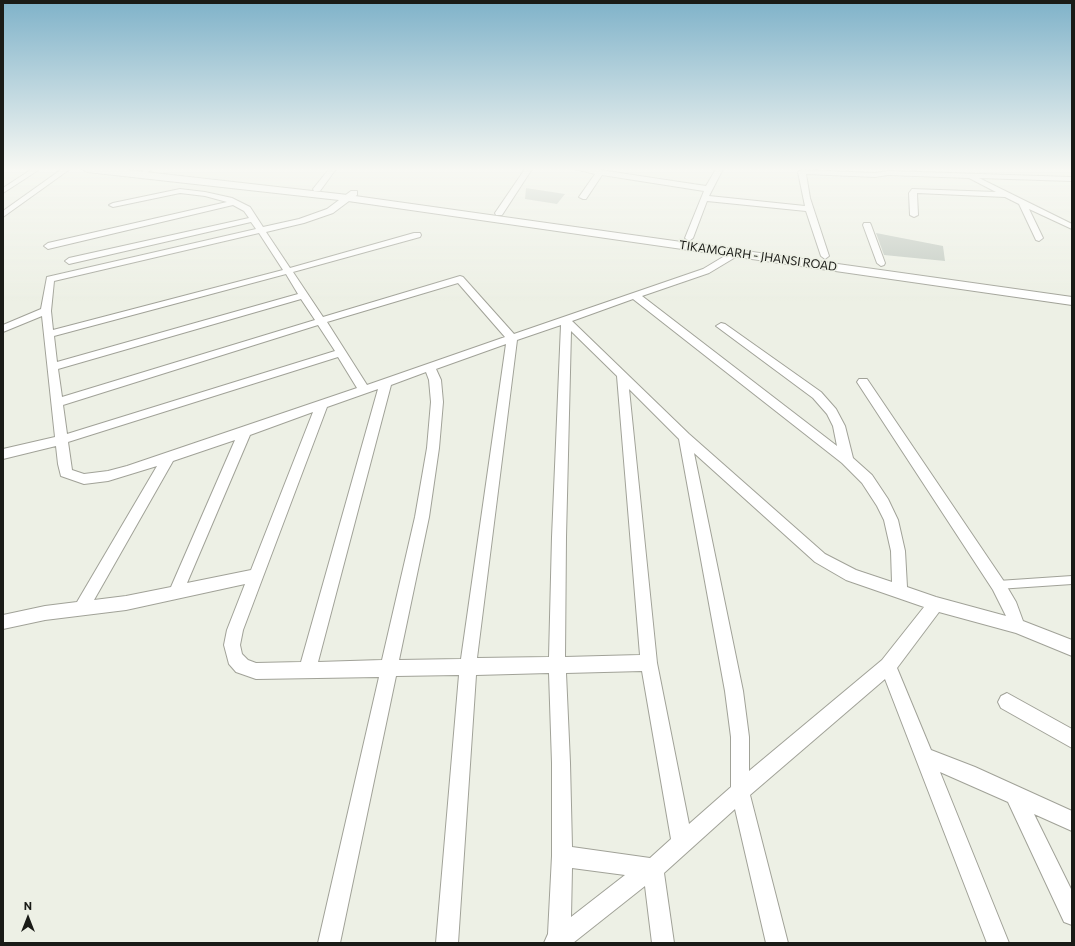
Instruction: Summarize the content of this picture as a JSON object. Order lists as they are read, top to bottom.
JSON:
{
  "streets": {
    "street": ["TIKAMGARH - JHANSI ROAD"]
  },
  "north": "top"
}
